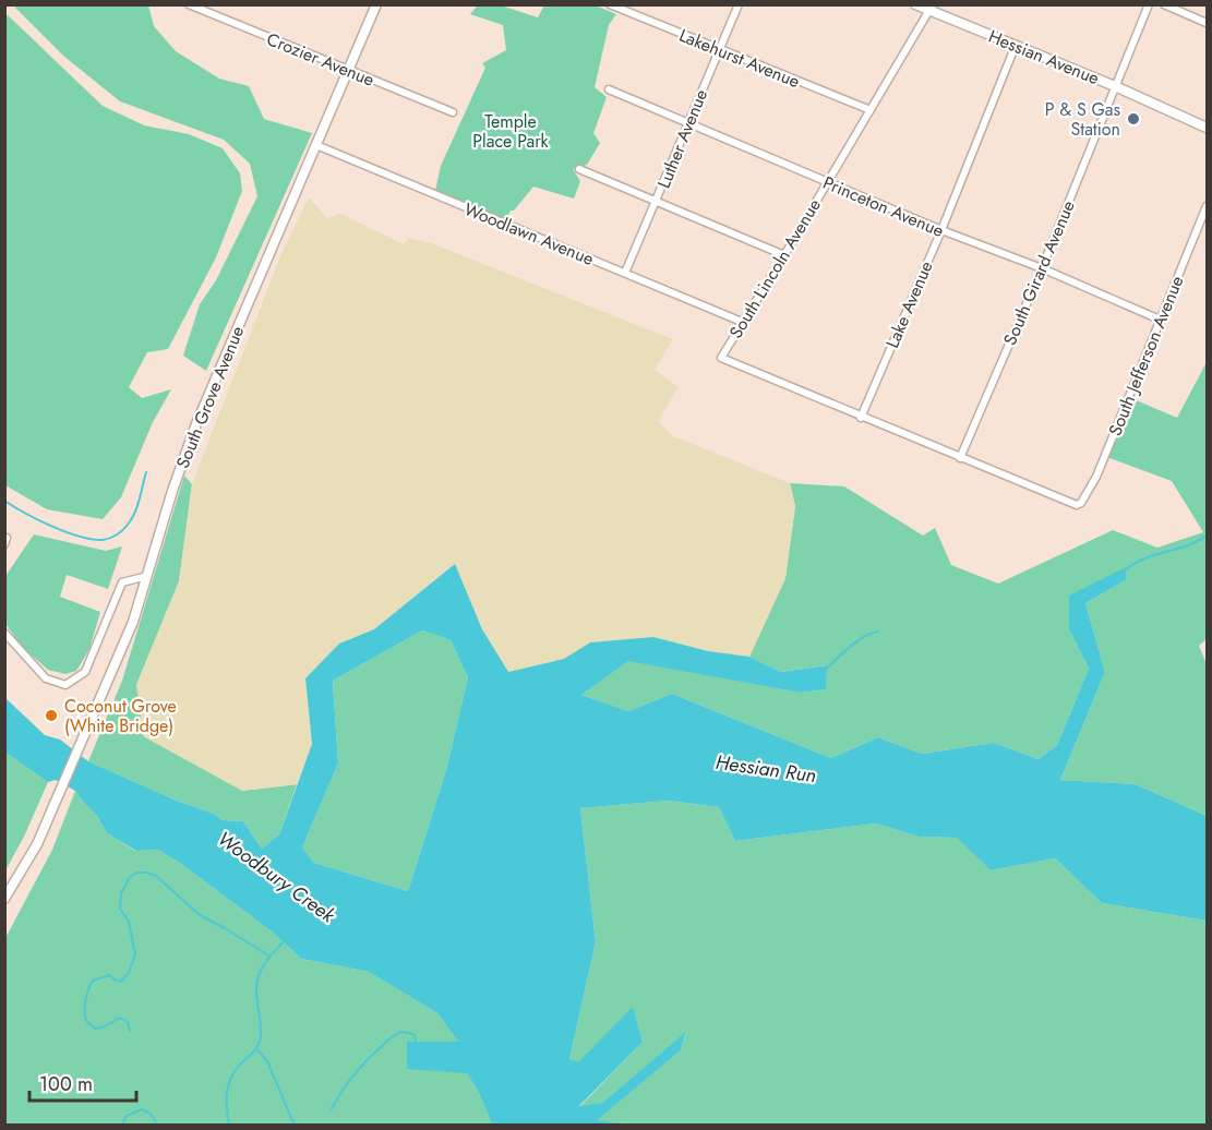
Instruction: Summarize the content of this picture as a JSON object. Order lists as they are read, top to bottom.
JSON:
{
  "streets": {
    "main road": ["Hessian Avenue", "South Grove Avenue"],
    "street": [
      "Lakehurst Avenue",
      "Crozier Avenue",
      "Luther Avenue",
      "Princeton Avenue",
      "Woodlawn Avenue",
      "South Lincoln Avenue",
      "South Girard Avenue",
      "Lake Avenue",
      "South Jefferson Avenue"
    ]
  },
  "crossings": [
    ["Hessian Avenue", "South Lincoln Avenue"],
    ["Hessian Avenue", "South Girard Avenue"],
    ["Hessian Avenue", "Lake Avenue"],
    ["Lakehurst Avenue", "Luther Avenue"],
    ["Lakehurst Avenue", "South Lincoln Avenue"],
    ["Crozier Avenue", "South Grove Avenue"],
    ["Luther Avenue", "Princeton Avenue"],
    ["Luther Avenue", "Woodlawn Avenue"],
    ["Princeton Avenue", "South Lincoln Avenue"],
    ["Princeton Avenue", "South Girard Avenue"],
    ["Princeton Avenue", "Lake Avenue"],
    ["Princeton Avenue", "South Jefferson Avenue"],
    ["Woodlawn Avenue", "South Lincoln Avenue"],
    ["Woodlawn Avenue", "South Grove Avenue"],
    ["South Lincoln Avenue", "Lake Avenue"],
    ["South Girard Avenue", "South Jefferson Avenue"]
  ],
  "water": ["Hessian Run", "Woodbury Creek"],
  "parks": ["Temple Place Park"],
  "places": ["P & S Gas Station", "Coconut Grove (White Bridge)"],
  "scale_bar": "100 m"
}
